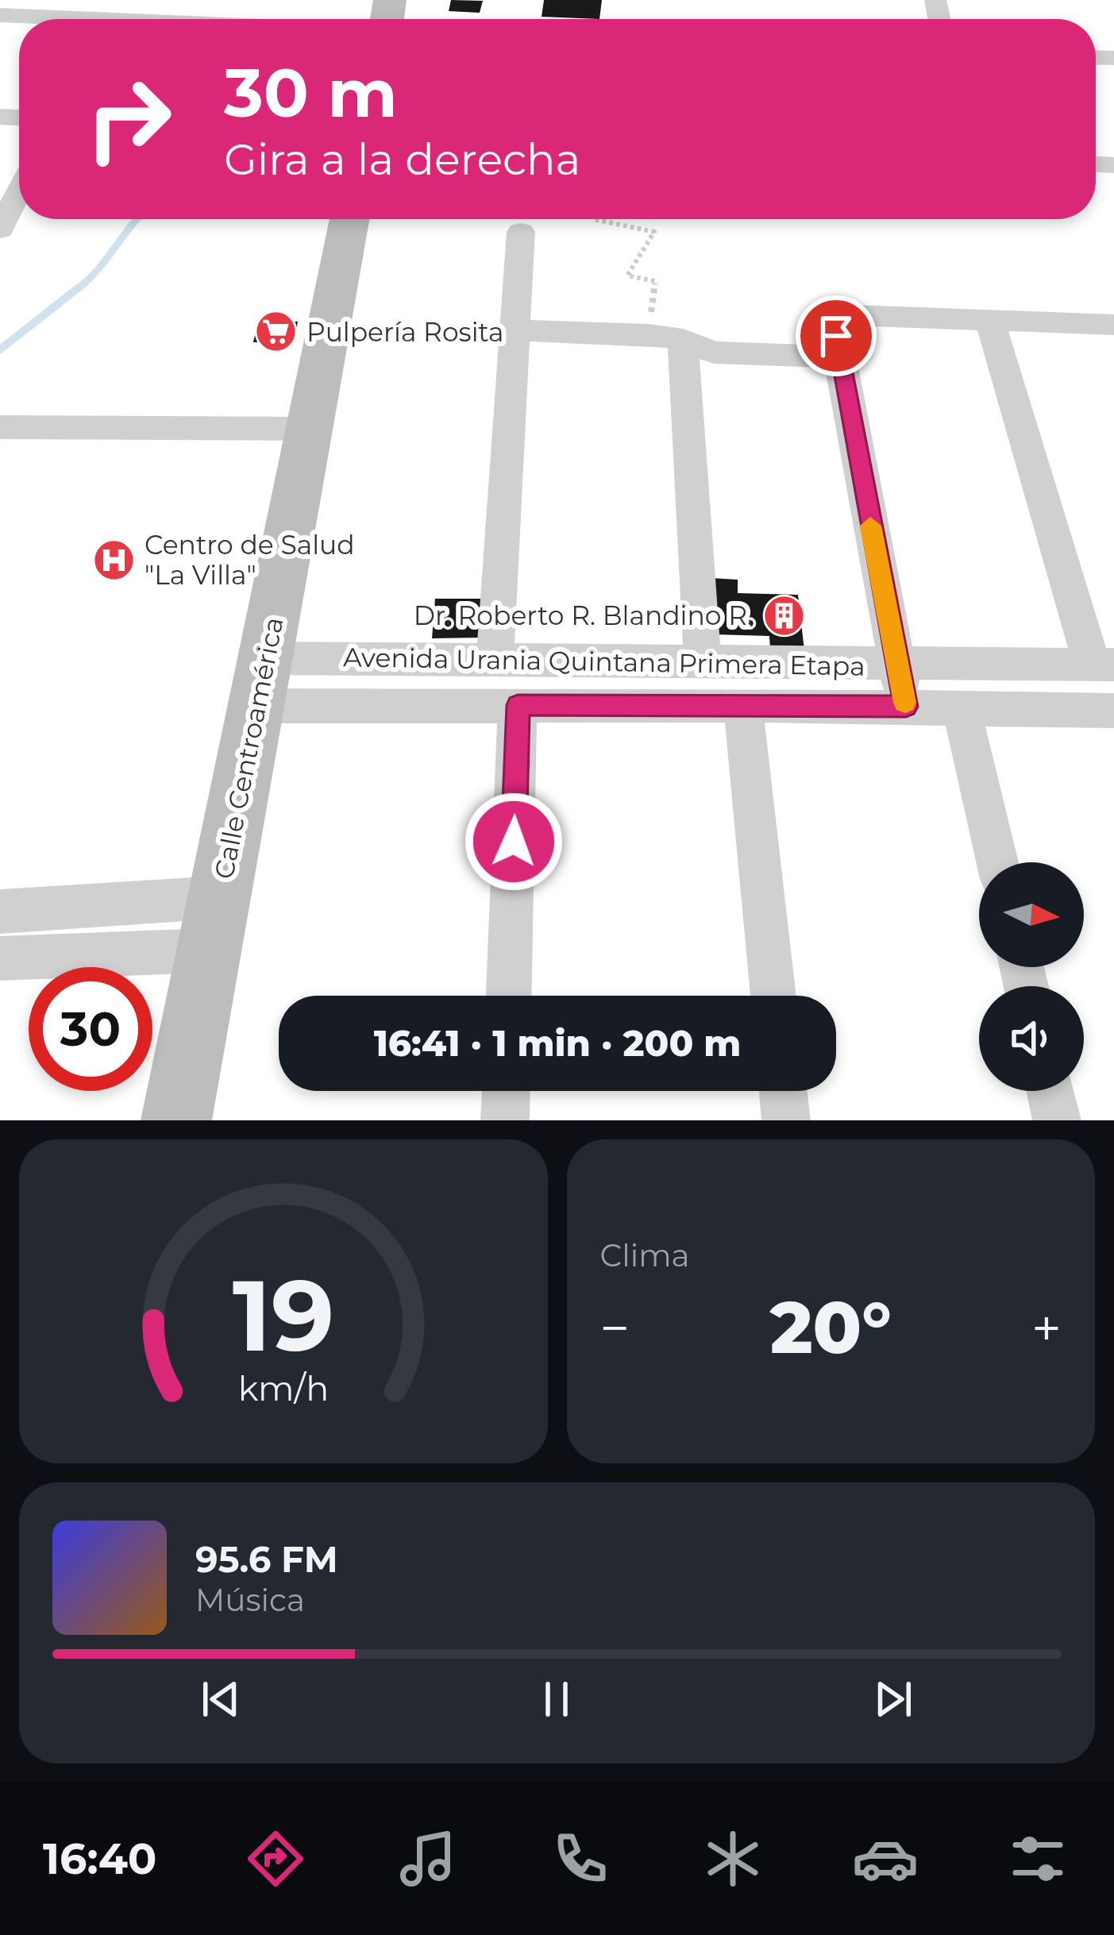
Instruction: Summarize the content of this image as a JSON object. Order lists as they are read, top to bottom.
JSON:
{
  "streets": {
    "main road": ["Calle Centroamérica"],
    "street": ["Avenida Urania Quintana Primera Etapa"]
  },
  "crossings": [
    ["Avenida Urania Quintana Primera Etapa", "Calle Centroamérica"]
  ],
  "places": {
    "supermarket": ["Pulpería Rosita"],
    "hospital": ["Centro de Salud \"La Villa\""],
    "building": ["Dr. Roberto R. Blandino R."]
  },
  "north": "right",
  "page": {
    "turn": ["30 m", "Gira a la derecha"],
    "limit": "30",
    "trip": "16:41 · 1 min · 200 m",
    "tile": "Clima",
    "heat": ["−", "20°", "+"],
    "song": ["95.6 FM", "Música"],
    "tabs": "16:40",
    "gauge": ["19", "km/h"]
  }
}
